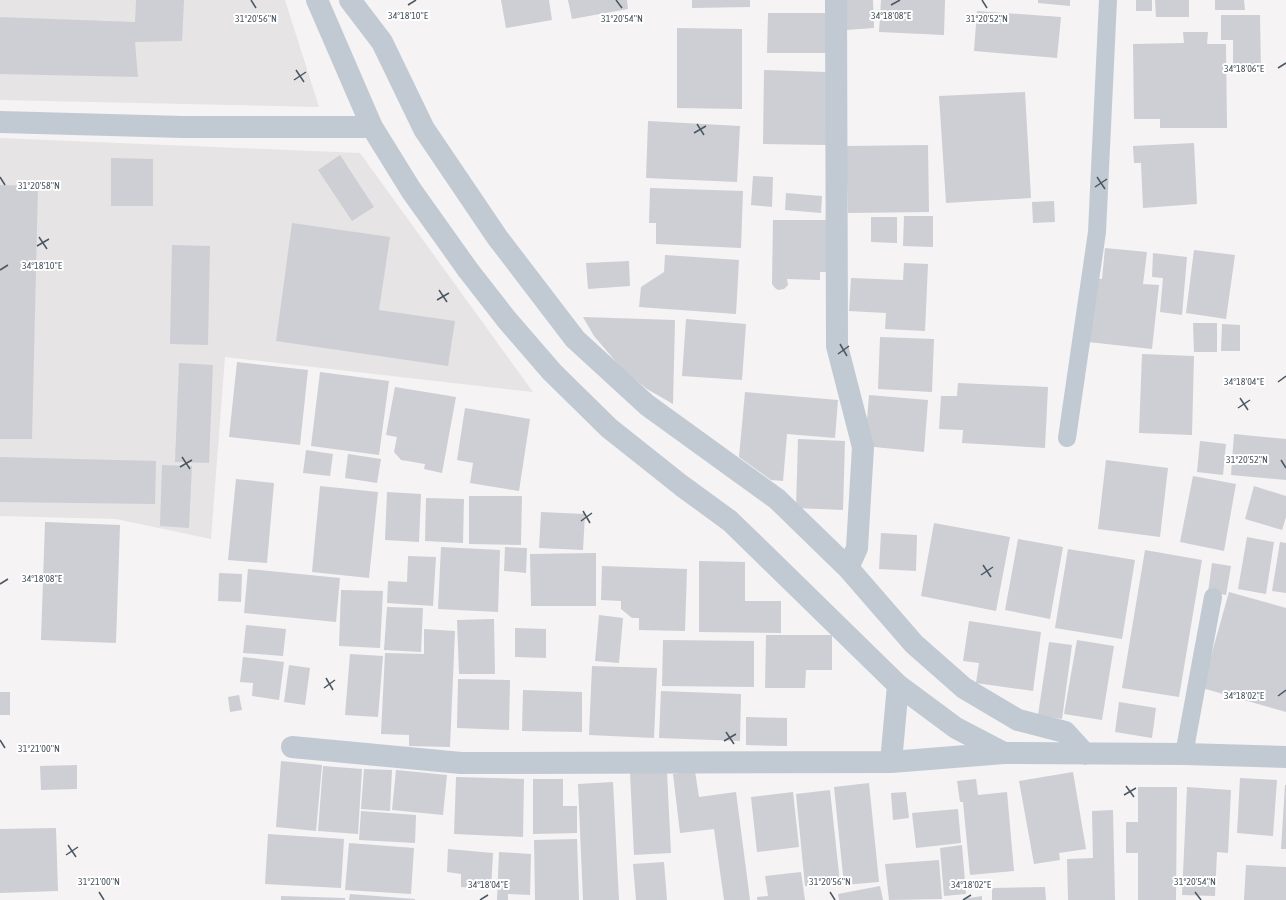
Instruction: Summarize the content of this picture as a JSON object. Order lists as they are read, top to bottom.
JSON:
{
  "coordinates": [
    "34°18'10\"E",
    "34°18'08\"E",
    "31°20'56\"N",
    "31°20'54\"N",
    "31°20'52\"N",
    "34°18'06\"E",
    "31°20'58\"N",
    "34°18'04\"E",
    "34°18'02\"E",
    "31°21'00\"N"
  ]
}
